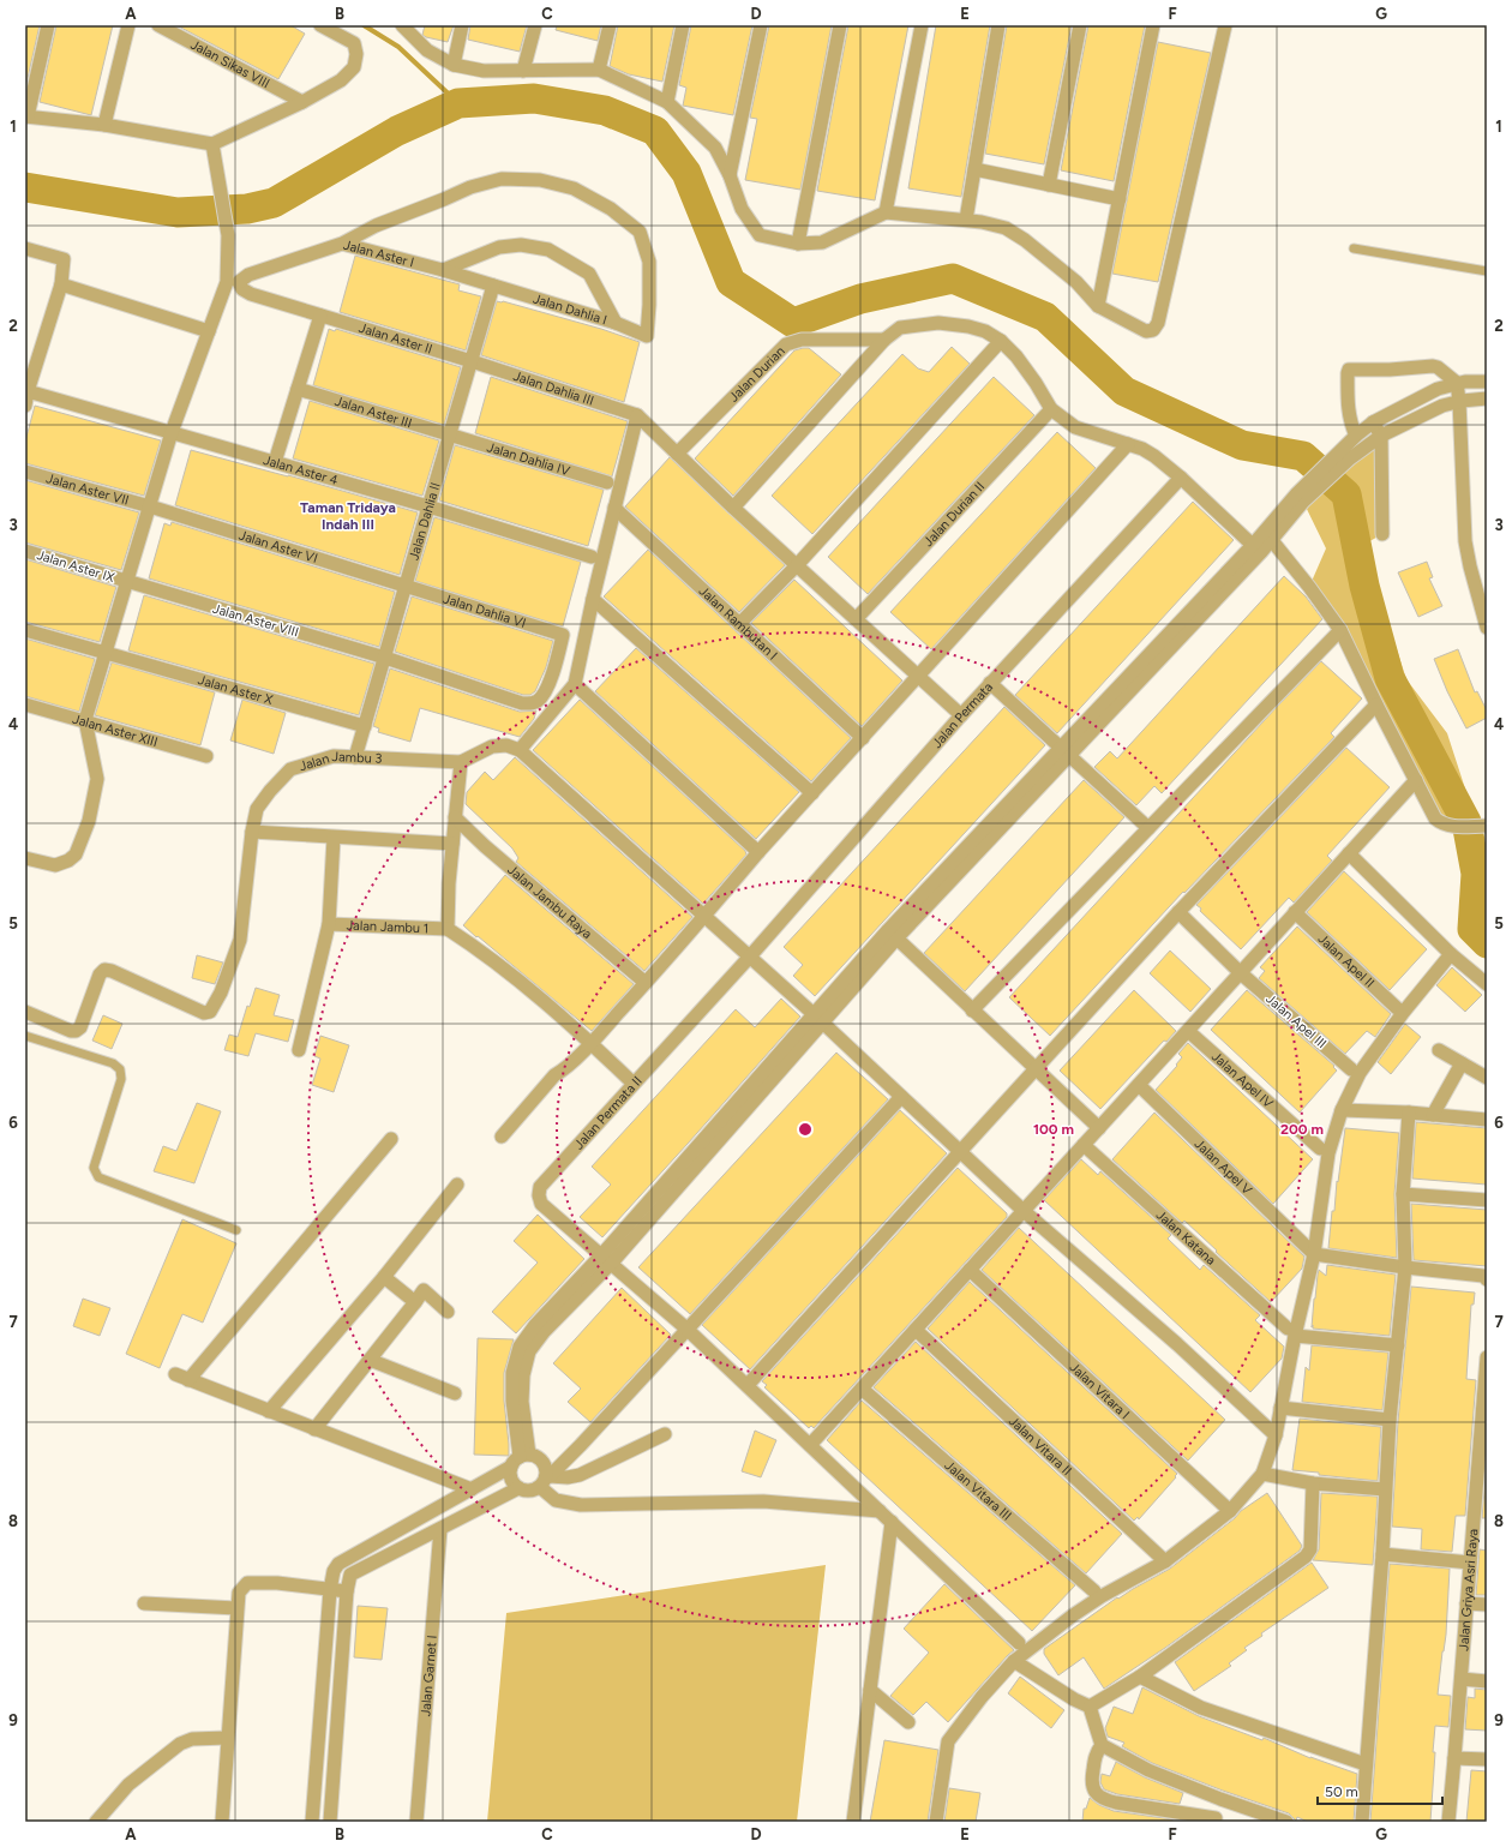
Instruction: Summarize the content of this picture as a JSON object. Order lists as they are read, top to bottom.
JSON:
{
  "streets": {
    "street": [
      "Jalan Sikas VIII",
      "Jalan Aster I",
      "Jalan Dahlia I",
      "Jalan Aster II",
      "Jalan Durian",
      "Jalan Dahlia III",
      "Jalan Aster III",
      "Jalan Dahlia IV",
      "Jalan Aster 4",
      "Jalan Aster VII",
      "Jalan Durian II",
      "Jalan Dahlia II",
      "Jalan Aster VI",
      "Jalan Aster IX",
      "Jalan Dahlia VI",
      "Jalan Aster VIII",
      "Jalan Rambutan I",
      "Jalan Aster X",
      "Jalan Permata",
      "Jalan Aster XIII",
      "Jalan Jambu 3",
      "Jalan Jambu Raya",
      "Jalan Jambu 1",
      "Jalan Apel II",
      "Jalan Apel III",
      "Jalan Apel IV",
      "Jalan Permata II",
      "Jalan Apel V",
      "Jalan Katana",
      "Jalan Vitara I",
      "Jalan Vitara II",
      "Jalan Vitara III",
      "Jalan Griya Asri Raya",
      "Jalan Garnet I"
    ]
  },
  "crossings": [
    ["Jalan Aster I", "Jalan Dahlia I"],
    ["Jalan Aster I", "Jalan Aster II"],
    ["Jalan Aster I", "Jalan Dahlia II"],
    ["Jalan Dahlia I", "Jalan Dahlia II"],
    ["Jalan Aster II", "Jalan Dahlia III"],
    ["Jalan Aster II", "Jalan Dahlia II"],
    ["Jalan Dahlia III", "Jalan Dahlia II"],
    ["Jalan Aster III", "Jalan Dahlia IV"],
    ["Jalan Aster III", "Jalan Dahlia II"],
    ["Jalan Dahlia IV", "Jalan Dahlia II"],
    ["Jalan Aster 4", "Jalan Dahlia II"],
    ["Jalan Aster VII", "Jalan Aster VI"],
    ["Jalan Dahlia II", "Jalan Aster VI"],
    ["Jalan Dahlia II", "Jalan Dahlia VI"],
    ["Jalan Dahlia II", "Jalan Aster VIII"],
    ["Jalan Dahlia II", "Jalan Aster X"],
    ["Jalan Dahlia II", "Jalan Jambu 3"],
    ["Jalan Aster VI", "Jalan Dahlia VI"],
    ["Jalan Aster IX", "Jalan Aster VIII"],
    ["Jalan Dahlia VI", "Jalan Aster VIII"],
    ["Jalan Permata", "Jalan Permata II"]
  ],
  "districts": ["Taman Tridaya Indah III"],
  "scale_bar": "50 m",
  "grid": {
    "columns": [
      "A",
      "B",
      "C",
      "D",
      "E",
      "F",
      "G"
    ],
    "rows": [
      "1",
      "2",
      "3",
      "4",
      "5",
      "6",
      "7",
      "8",
      "9"
    ]
  },
  "rings": ["100 m", "200 m"]
}
